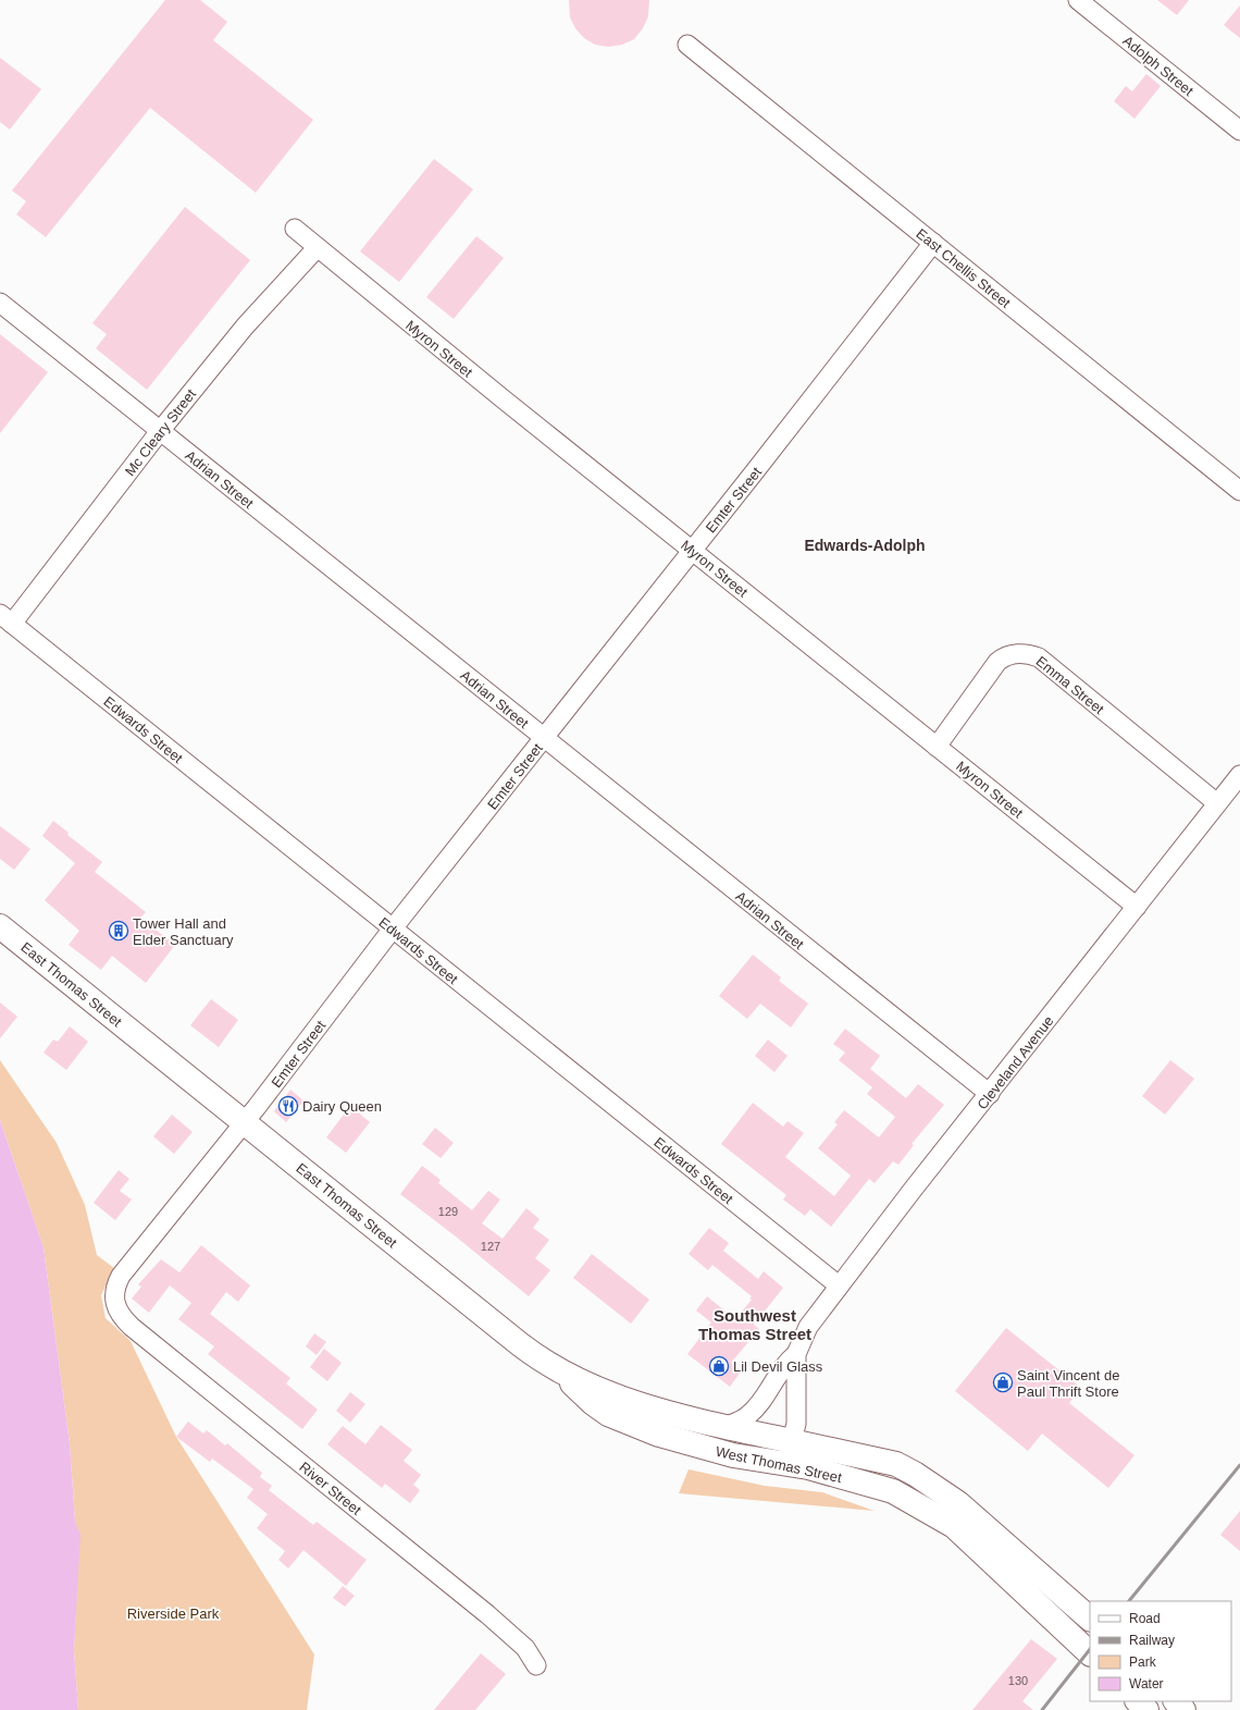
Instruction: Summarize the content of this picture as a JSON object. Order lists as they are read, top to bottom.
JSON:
{
  "streets": {
    "main road": ["East Thomas Street", "West Thomas Street"],
    "street": [
      "Adolph Street",
      "East Chellis Street",
      "Myron Street",
      "Mc Cleary Street",
      "Adrian Street",
      "Emter Street",
      "Emma Street",
      "Edwards Street",
      "Cleveland Avenue",
      "River Street"
    ]
  },
  "crossings": [
    ["East Chellis Street", "Emter Street"],
    ["Myron Street", "Mc Cleary Street"],
    ["Myron Street", "Emter Street"],
    ["Myron Street", "Emma Street"],
    ["Myron Street", "Cleveland Avenue"],
    ["Mc Cleary Street", "Adrian Street"],
    ["Mc Cleary Street", "Edwards Street"],
    ["Adrian Street", "Emter Street"],
    ["Adrian Street", "Cleveland Avenue"],
    ["Emter Street", "Edwards Street"],
    ["Emter Street", "East Thomas Street"],
    ["Emter Street", "River Street"],
    ["Emma Street", "Cleveland Avenue"],
    ["Edwards Street", "Cleveland Avenue"],
    ["East Thomas Street", "Cleveland Avenue"],
    ["East Thomas Street", "West Thomas Street"],
    ["Cleveland Avenue", "West Thomas Street"]
  ],
  "districts": ["Edwards-Adolph", "Southwest Thomas Street"],
  "parks": ["Riverside Park"],
  "places": {
    "building": ["Tower Hall and Elder Sanctuary"],
    "restaurant": ["Dairy Queen"],
    "shop": ["Lil Devil Glass", "Saint Vincent de Paul Thrift Store"]
  },
  "house_numbers": ["129", "127", "130"],
  "legend": [
    "Road",
    "Railway",
    "Park",
    "Water"
  ]
}
